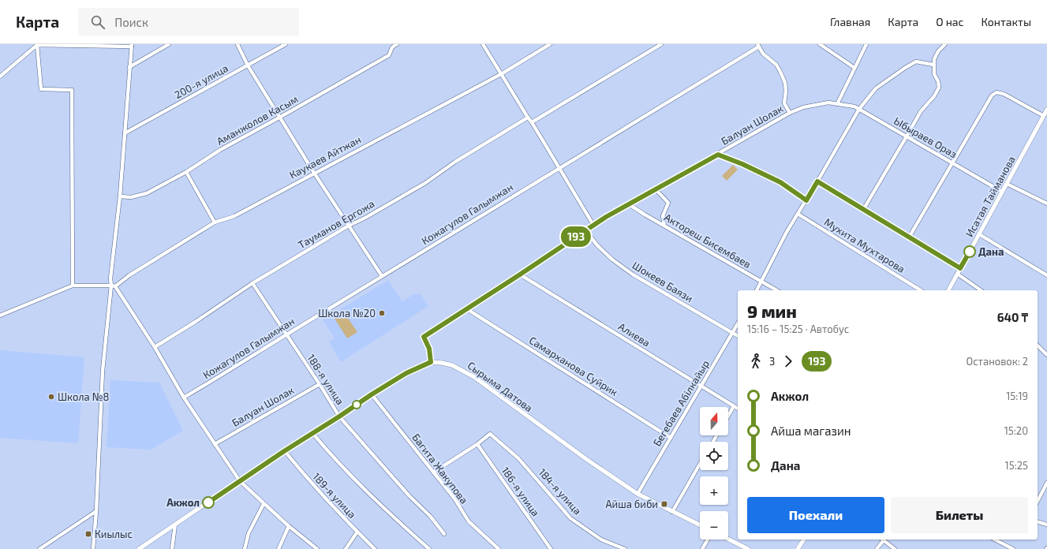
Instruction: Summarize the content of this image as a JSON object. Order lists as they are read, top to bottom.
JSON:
{
  "streets": {
    "street": [
      "200-я улица",
      "Аманжолов Касым",
      "Балуан Шолак",
      "Ыбыраев Ораз",
      "Каукаев Айтжан",
      "Исатая Тайманова",
      "Кожагулов Галымжан",
      "Тауманов Ергожа",
      "Актореш Бисембаев",
      "Мухита Мухтарова",
      "Шокеев Баязи",
      "Алиева",
      "Самарханова Суйрик",
      "188-я улица",
      "Сырыма Датова",
      "Бегебаев Абілкайыр",
      "Багита Жакупова",
      "186-я улица",
      "184-я улица",
      "189-я улица"
    ]
  },
  "crossings": [
    ["Балуан Шолак", "Ыбыраев Ораз"],
    ["Балуан Шолак", "Актореш Бисембаев"],
    ["Балуан Шолак", "Шокеев Баязи"],
    ["Балуан Шолак", "Алиева"],
    ["Балуан Шолак", "Самарханова Суйрик"],
    ["Балуан Шолак", "188-я улица"],
    ["Балуан Шолак", "Сырыма Датова"],
    ["Ыбыраев Ораз", "Исатая Тайманова"],
    ["Кожагулов Галымжан", "188-я улица"],
    ["Тауманов Ергожа", "188-я улица"],
    ["Шокеев Баязи", "Бегебаев Абілкайыр"],
    ["Алиева", "Бегебаев Абілкайыр"],
    ["Самарханова Суйрик", "Бегебаев Абілкайыр"],
    ["Сырыма Датова", "Бегебаев Абілкайыр"],
    ["186-я улица", "184-я улица"]
  ],
  "places": {
    "other": [
      "Дана",
      "Школа №20",
      "Школа №8",
      "Акжол"
    ],
    "transit": ["Айша биби", "Киылыс"]
  },
  "lines": ["bus line 193"],
  "north": "top",
  "page": {
    "header": "Карта",
    "search": "Поиск",
    "nav": [
      "Главная",
      "Карта",
      "О нас",
      "Контакты"
    ],
    "on_map": "193",
    "heading": ["9 мин", "15:16 – 15:25 · Автобус", "640 ₸"],
    "legs": ["3", "193", "Остановок: 2"],
    "list": [
      {
        "name": "Акжол",
        "value": "15:19"
      },
      {
        "name": "Айша магазин",
        "value": "15:20"
      },
      {
        "name": "Дана",
        "value": "15:25"
      }
    ],
    "map_buttons": ["+", "−"],
    "buttons": ["Поехали", "Билеты"]
  }
}
